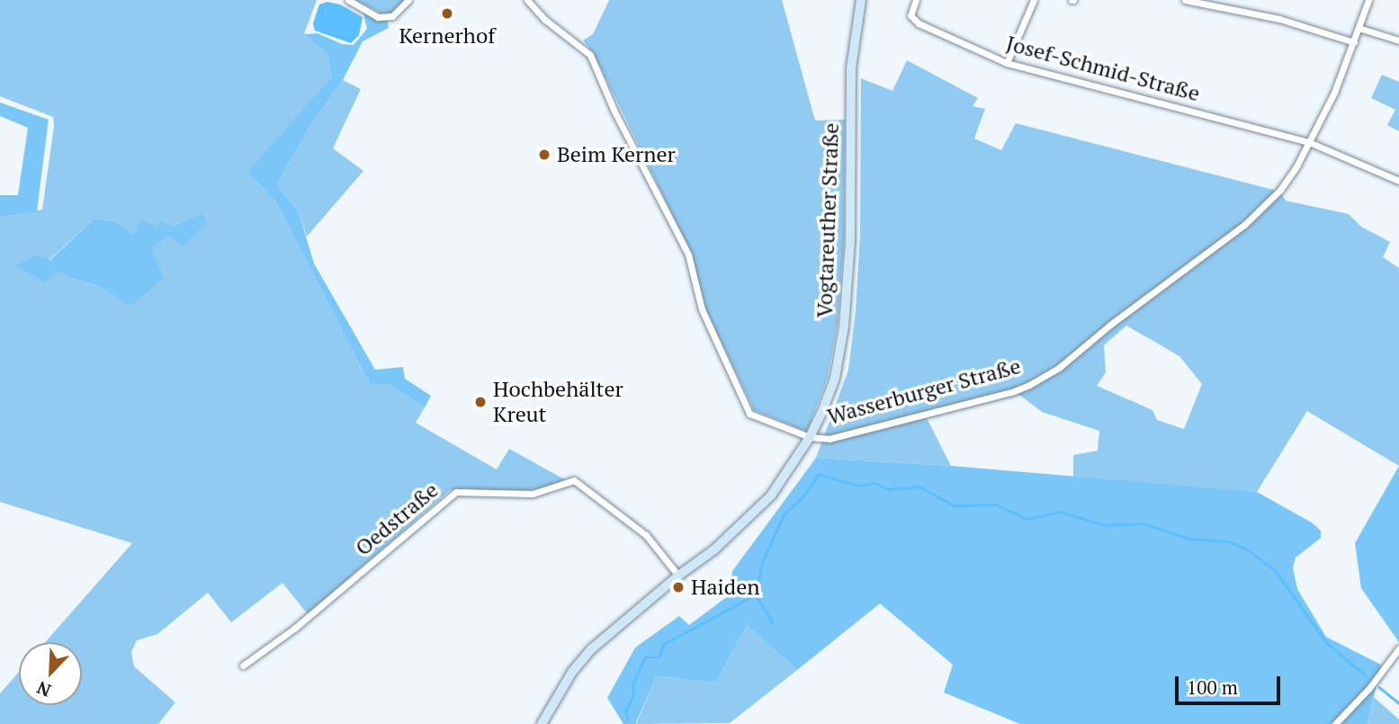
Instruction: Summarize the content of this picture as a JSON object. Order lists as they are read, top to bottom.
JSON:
{
  "streets": {
    "main road": ["Vogtareuther Straße", "Wasserburger Straße"],
    "street": ["Josef-Schmid-Straße", "Oedstraße"]
  },
  "crossings": [
    ["Josef-Schmid-Straße", "Wasserburger Straße"],
    ["Vogtareuther Straße", "Wasserburger Straße"],
    ["Wasserburger Straße", "Oedstraße"]
  ],
  "places": [
    "Kernerhof",
    "Beim Kerner",
    "Hochbehälter Kreut",
    "Haiden"
  ],
  "scale_bar": "100 m",
  "north": "bottom left"
}
